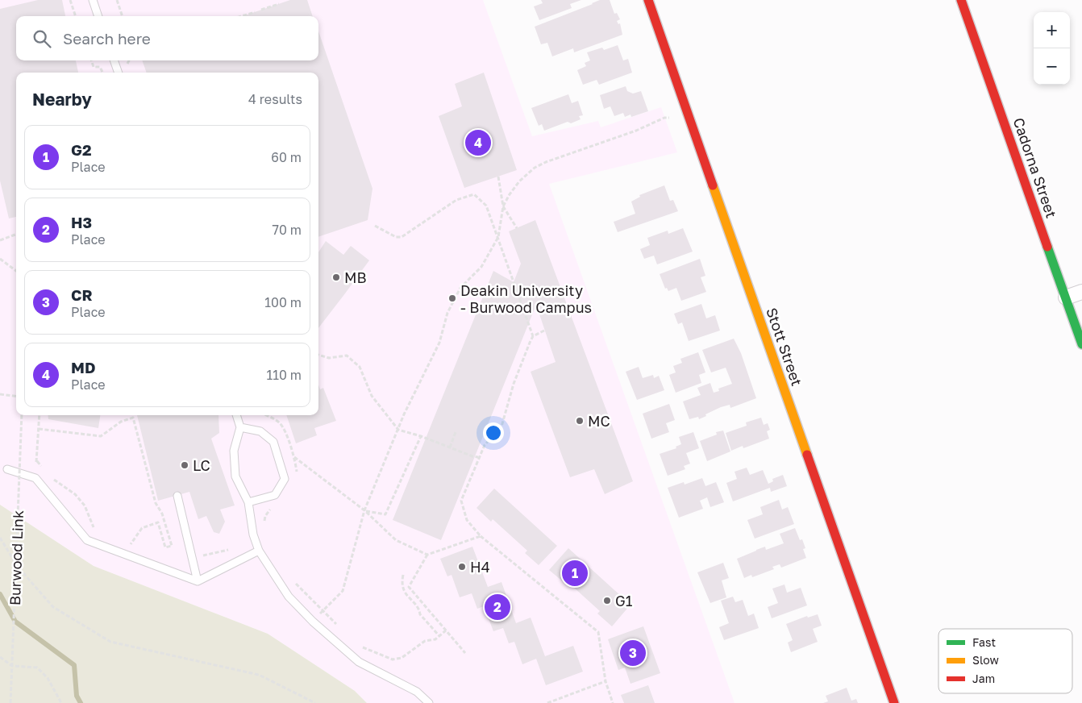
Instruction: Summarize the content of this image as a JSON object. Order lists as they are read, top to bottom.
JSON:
{
  "streets": {
    "street": ["Cadorna Street", "Stott Street"],
    "path": ["Burwood Link"]
  },
  "places": [
    "MB",
    "Deakin University - Burwood Campus",
    "MC",
    "LC",
    "H4",
    "G1"
  ],
  "legend": ["Fast", "Slow", "Jam"],
  "page": {
    "map_buttons": ["+", "−"],
    "search": "Search here",
    "heading": ["Nearby", "4 results"],
    "list": [
      {
        "mark": "1",
        "name": "G2",
        "note": "Place",
        "value": "60 m"
      },
      {
        "mark": "2",
        "name": "H3",
        "note": "Place",
        "value": "70 m"
      },
      {
        "mark": "3",
        "name": "CR",
        "note": "Place",
        "value": "100 m"
      },
      {
        "mark": "4",
        "name": "MD",
        "note": "Place",
        "value": "110 m"
      }
    ],
    "pins": [
      "4",
      "1",
      "2",
      "3"
    ]
  }
}
